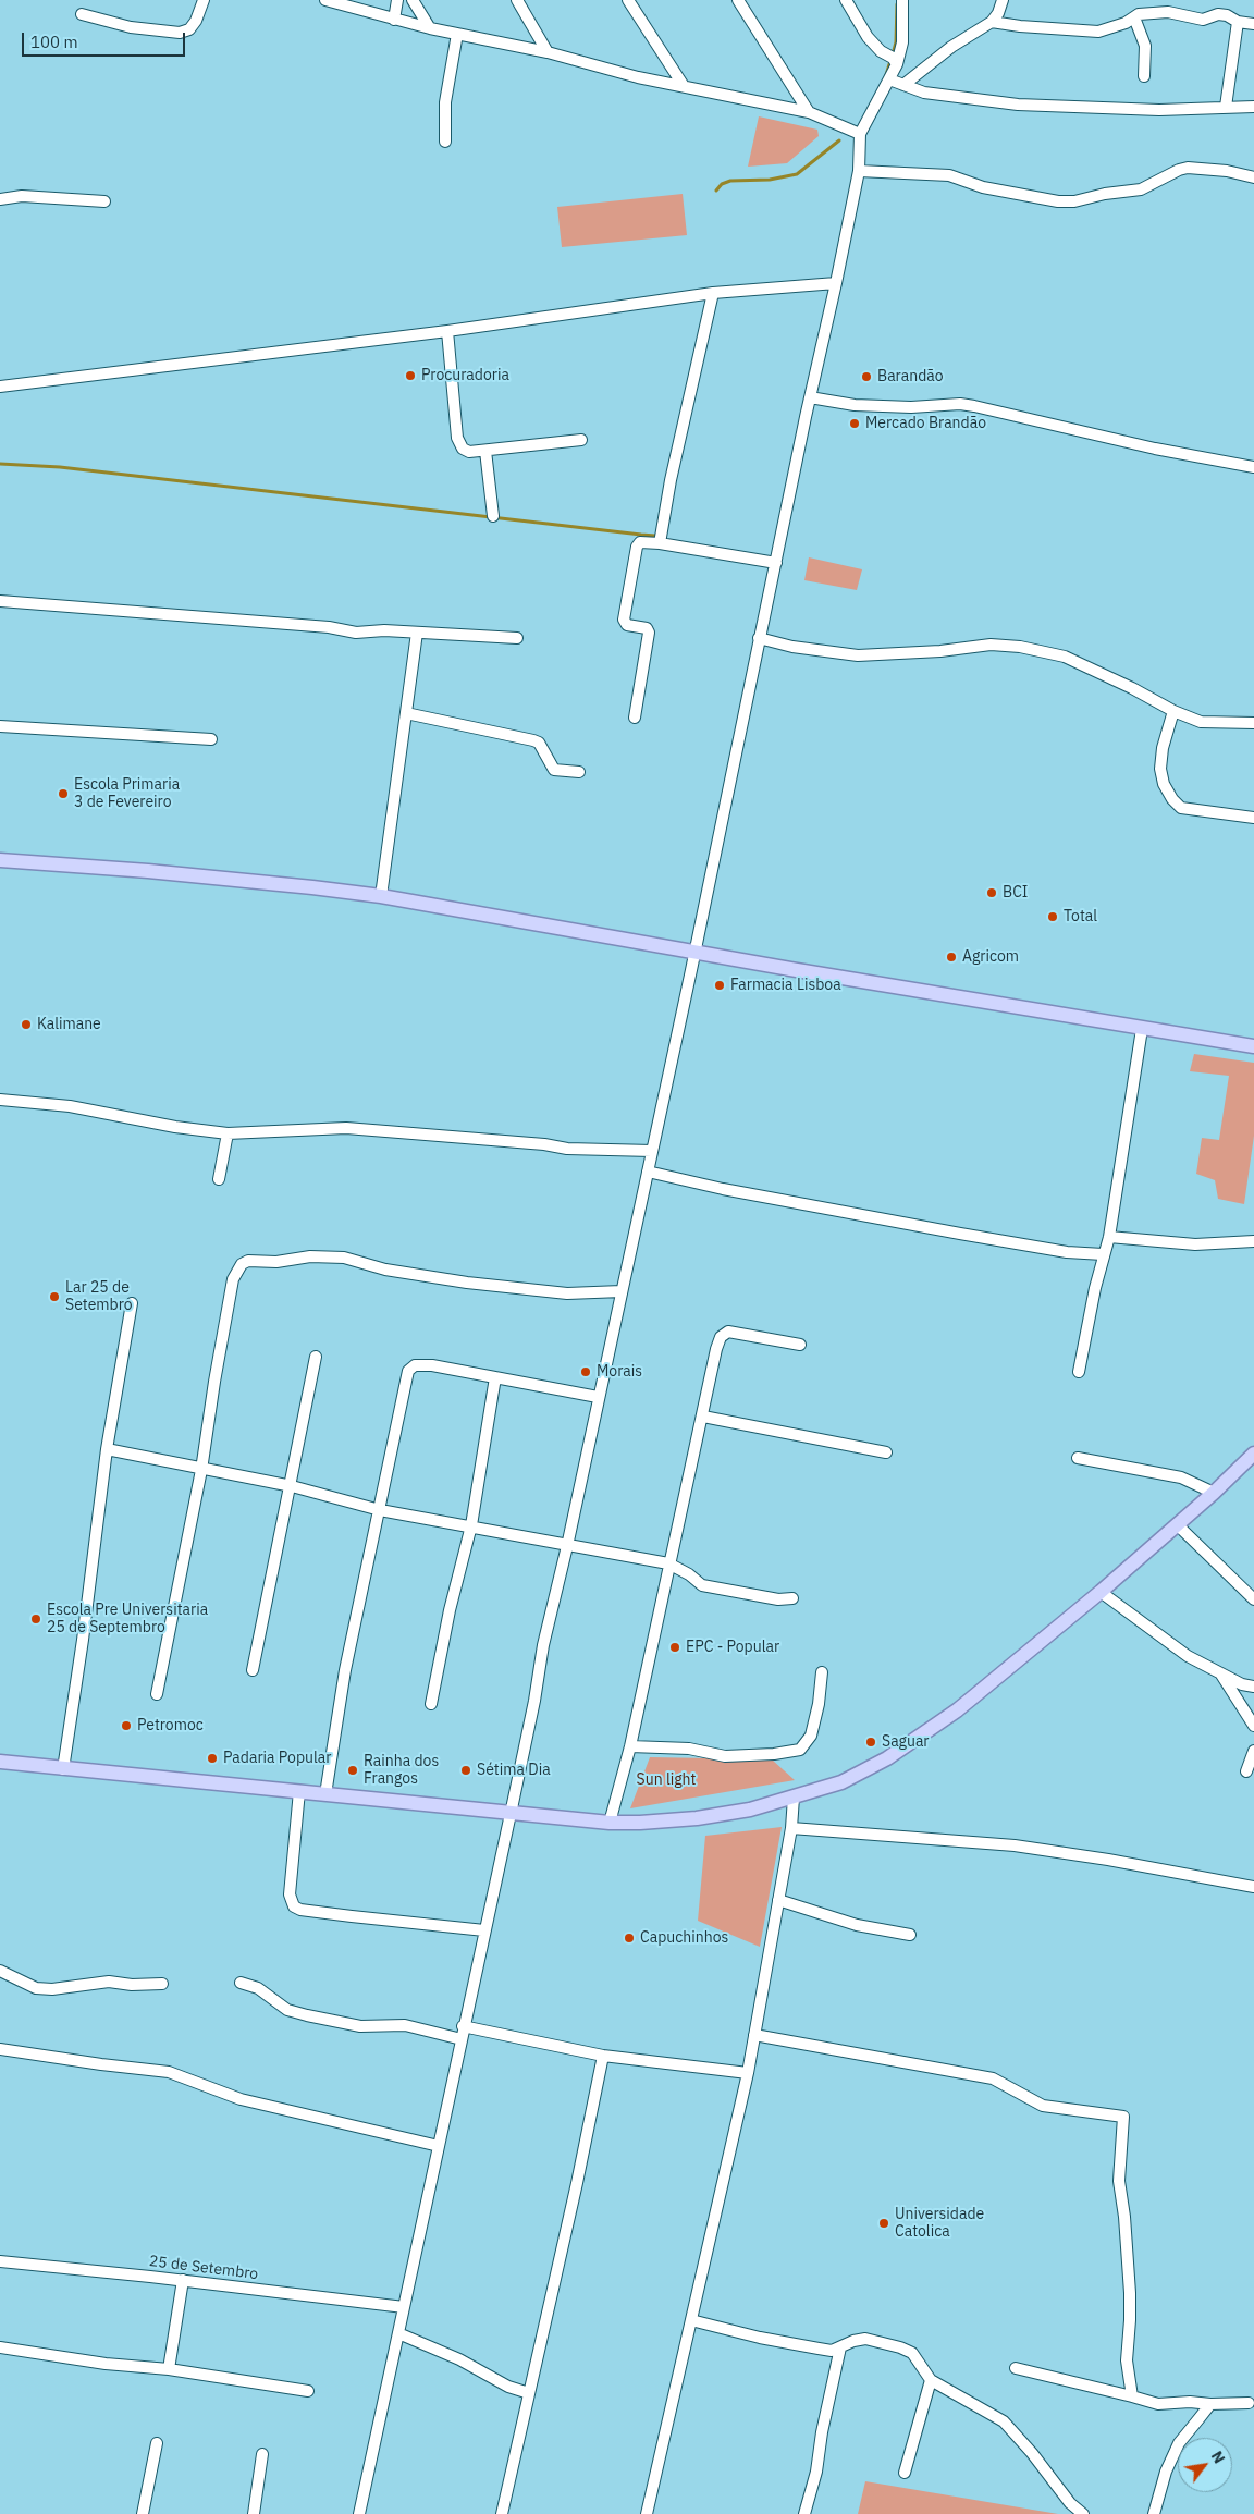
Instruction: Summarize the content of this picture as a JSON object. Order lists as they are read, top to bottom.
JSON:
{
  "streets": {
    "street": ["25 de Setembro"]
  },
  "parks": ["Sun light"],
  "places": [
    "Procuradoria",
    "Barandão",
    "Mercado Brandão",
    "Escola Primaria 3 de Fevereiro",
    "BCI",
    "Total",
    "Agricom",
    "Farmacia Lisboa",
    "Kalimane",
    "Lar 25 de Setembro",
    "Morais",
    "Escola Pre Universitaria 25 de Septembro",
    "EPC - Popular",
    "Petromoc",
    "Saguar",
    "Padaria Popular",
    "Rainha dos Frangos",
    "Sétima Dia",
    "Capuchinhos",
    "Universidade Catolica"
  ],
  "scale_bar": "100 m",
  "north": "top right"
}
